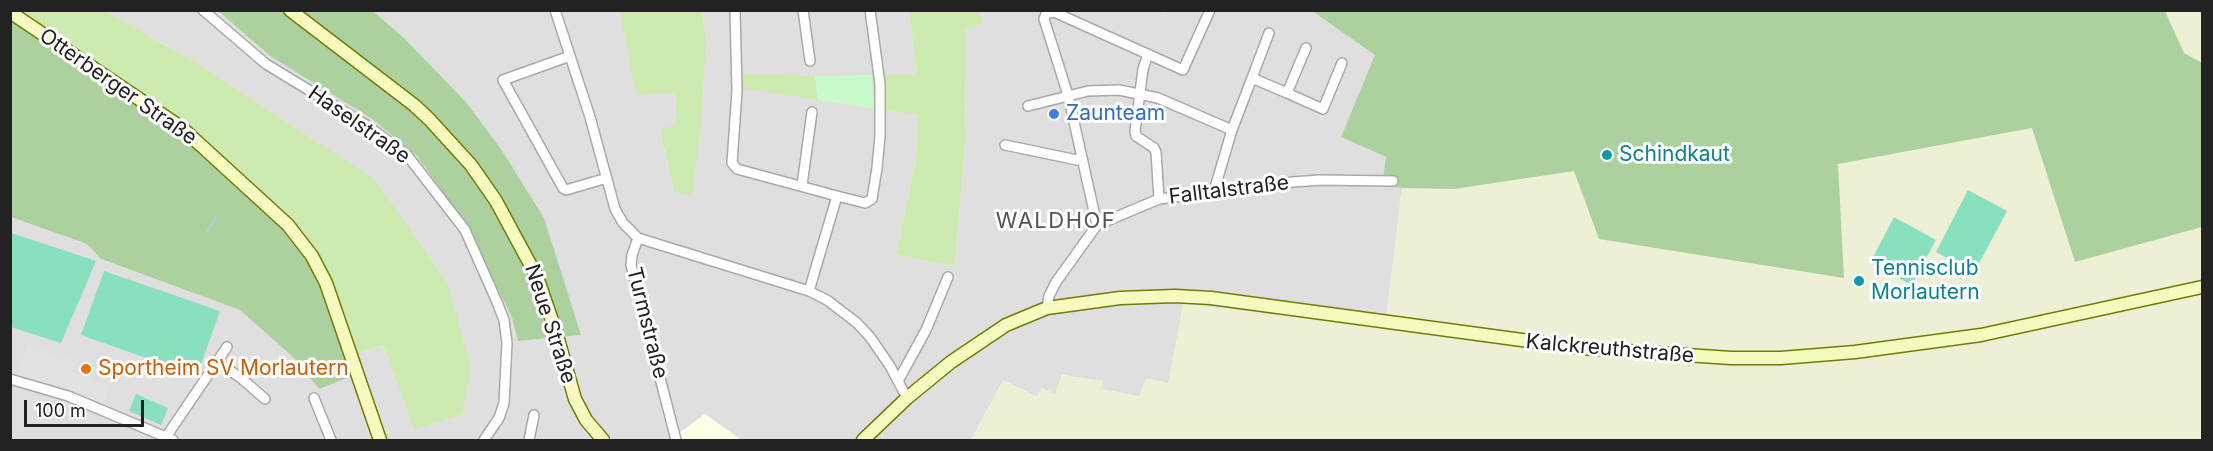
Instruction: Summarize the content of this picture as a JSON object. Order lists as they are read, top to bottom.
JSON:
{
  "streets": {
    "street": [
      "Otterberger Straße",
      "Haselstraße",
      "Falltalstraße",
      "Turmstraße",
      "Neue Straße",
      "Kalckreuthstraße"
    ]
  },
  "districts": ["WALDHOF"],
  "places": [
    "Zaunteam",
    "Schindkaut",
    "Tennisclub Morlautern",
    "Sportheim SV Morlautern"
  ],
  "scale_bar": "100 m"
}
